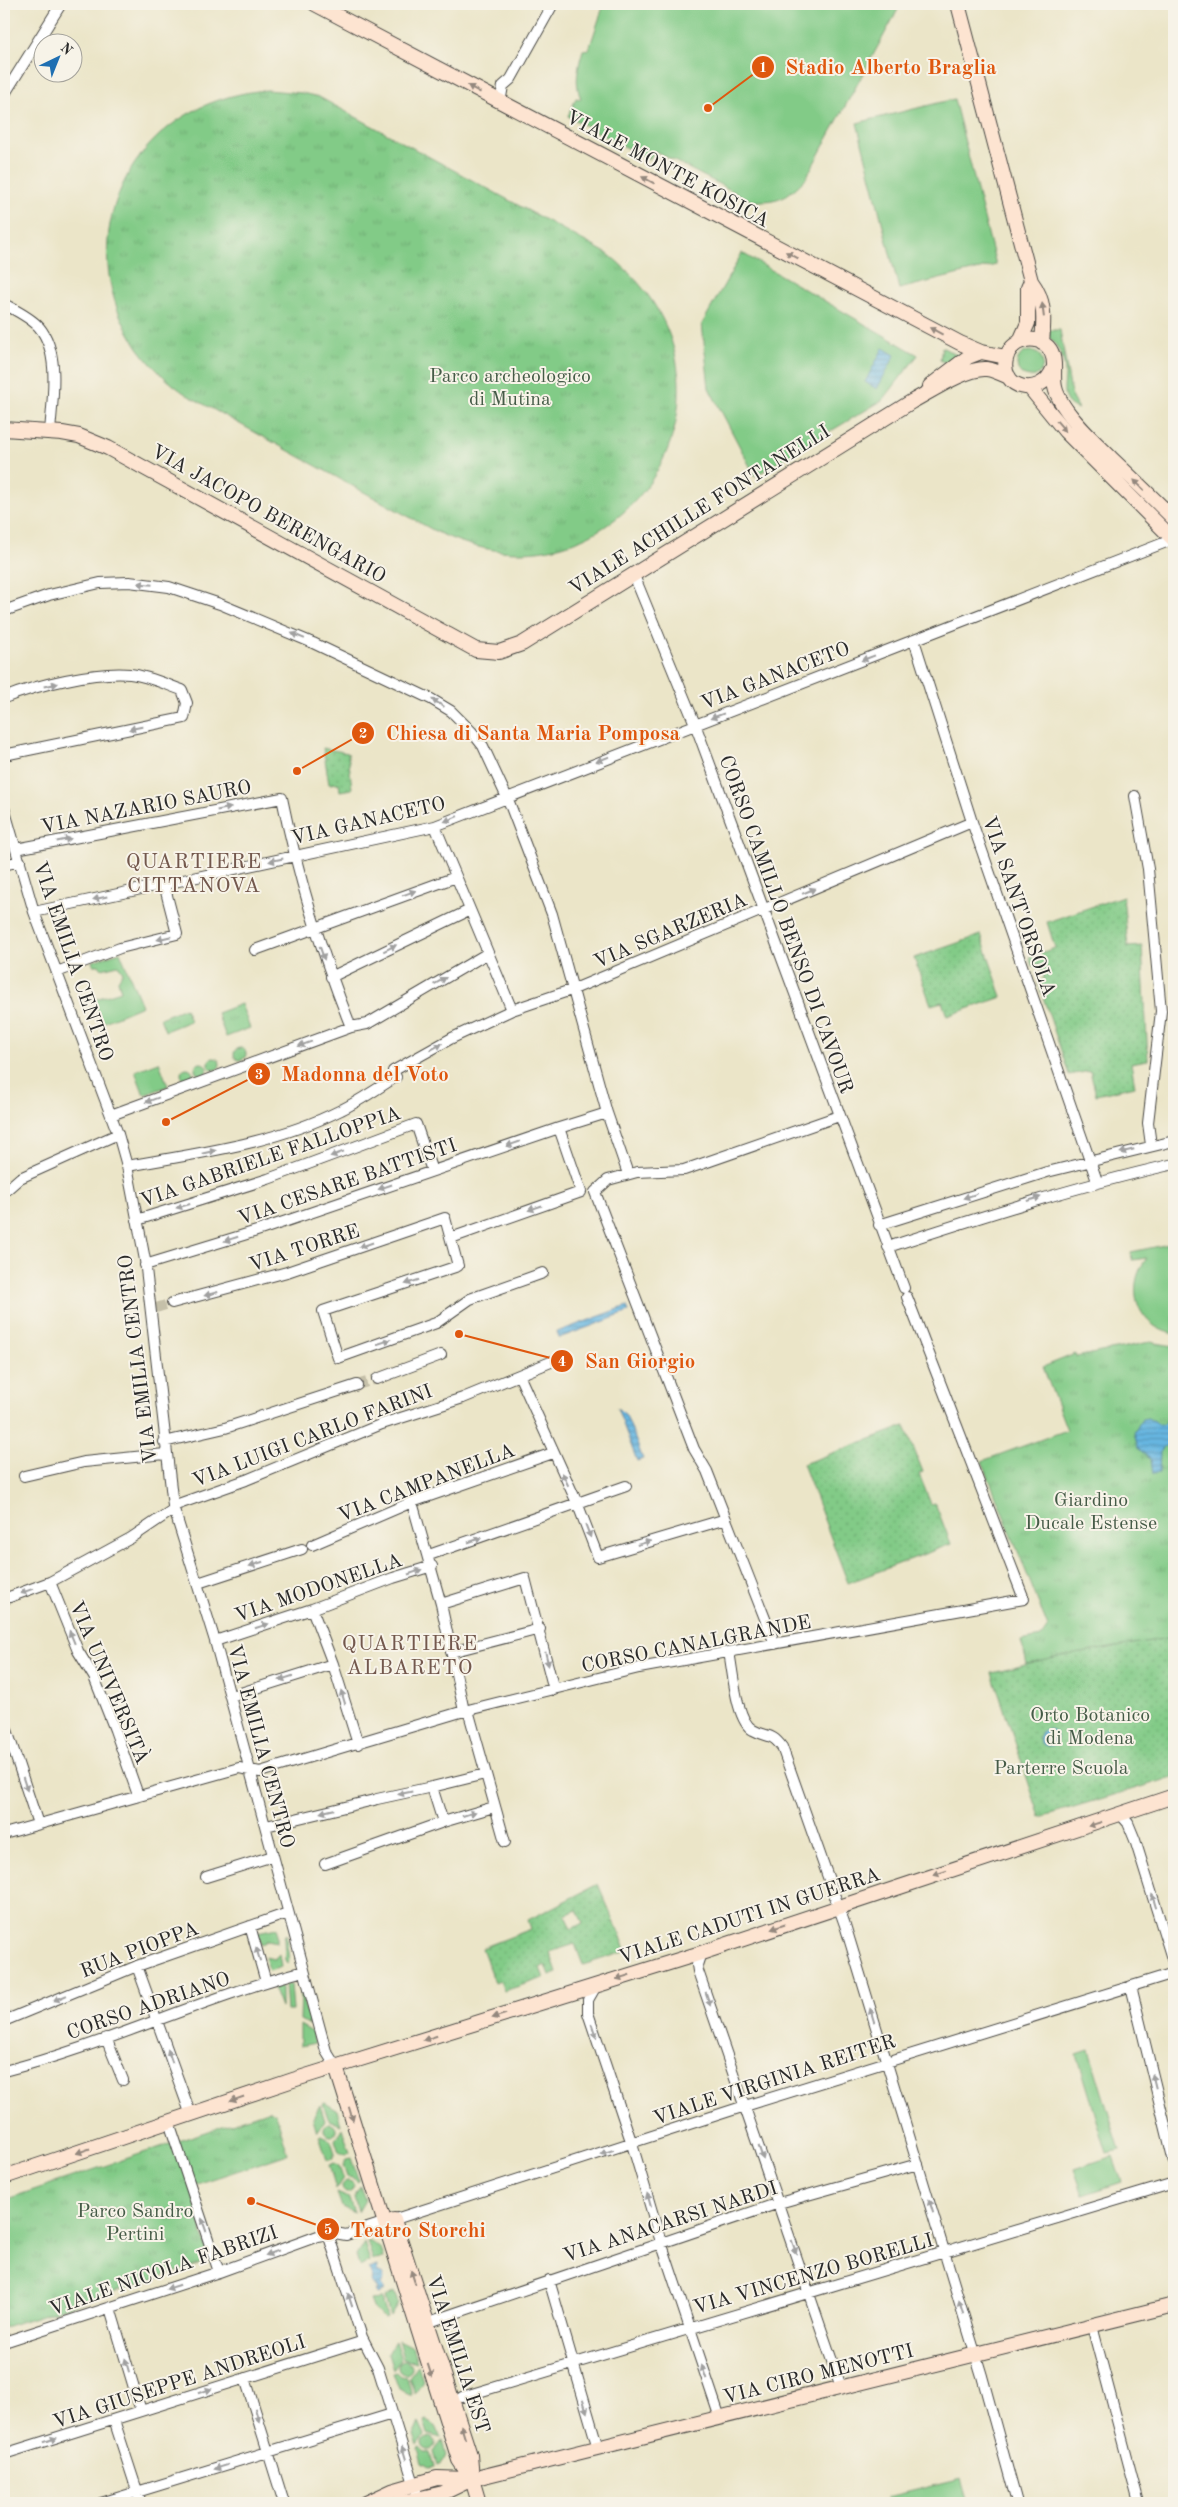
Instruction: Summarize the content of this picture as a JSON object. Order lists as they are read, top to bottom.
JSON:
{
  "streets": {
    "street": [
      "VIALE MONTE KOSICA",
      "VIALE ACHILLE FONTANELLI",
      "VIA JACOPO BERENGARIO",
      "VIA GANACETO",
      "VIA NAZARIO SAURO",
      "VIA SANT'ORSOLA",
      "CORSO CAMILLO BENSO DI CAVOUR",
      "VIA SGARZERIA",
      "VIA EMILIA CENTRO",
      "VIA GABRIELE FALLOPPIA",
      "VIA CESARE BATTISTI",
      "VIA TORRE",
      "VIA LUIGI CARLO FARINI",
      "VIA CAMPANELLA",
      "VIA MODONELLA",
      "CORSO CANALGRANDE",
      "VIA UNIVERSITÀ",
      "VIALE CADUTI IN GUERRA",
      "RUA PIOPPA",
      "CORSO ADRIANO",
      "VIALE VIRGINIA REITER",
      "VIA ANACARSI NARDI",
      "VIALE NICOLA FABRIZI",
      "VIA VINCENZO BORELLI",
      "VIA CIRO MENOTTI",
      "VIA GIUSEPPE ANDREOLI"
    ]
  },
  "crossings": [
    ["VIALE MONTE KOSICA", "VIALE ACHILLE FONTANELLI"],
    ["VIALE ACHILLE FONTANELLI", "VIA JACOPO BERENGARIO"],
    ["VIALE ACHILLE FONTANELLI", "CORSO CAMILLO BENSO DI CAVOUR"],
    ["VIA GANACETO", "VIA NAZARIO SAURO"],
    ["VIA GANACETO", "VIA SANT'ORSOLA"],
    ["VIA GANACETO", "CORSO CAMILLO BENSO DI CAVOUR"],
    ["VIA GANACETO", "VIA EMILIA CENTRO"],
    ["VIA NAZARIO SAURO", "VIA EMILIA CENTRO"],
    ["VIA SANT'ORSOLA", "VIA SGARZERIA"],
    ["CORSO CAMILLO BENSO DI CAVOUR", "VIA SGARZERIA"],
    ["CORSO CAMILLO BENSO DI CAVOUR", "CORSO CANALGRANDE"],
    ["VIA SGARZERIA", "VIA EMILIA CENTRO"],
    ["VIA EMILIA CENTRO", "VIA GABRIELE FALLOPPIA"],
    ["VIA EMILIA CENTRO", "VIA CESARE BATTISTI"],
    ["VIA EMILIA CENTRO", "VIA LUIGI CARLO FARINI"],
    ["VIA EMILIA CENTRO", "VIA CAMPANELLA"],
    ["VIA EMILIA CENTRO", "VIA MODONELLA"],
    ["VIA EMILIA CENTRO", "CORSO CANALGRANDE"],
    ["VIA EMILIA CENTRO", "VIALE CADUTI IN GUERRA"],
    ["VIA EMILIA CENTRO", "RUA PIOPPA"],
    ["VIA EMILIA CENTRO", "CORSO ADRIANO"],
    ["VIA GABRIELE FALLOPPIA", "VIA CESARE BATTISTI"],
    ["VIA LUIGI CARLO FARINI", "VIA UNIVERSITÀ"],
    ["CORSO CANALGRANDE", "VIA UNIVERSITÀ"],
    ["VIALE VIRGINIA REITER", "VIALE NICOLA FABRIZI"]
  ],
  "one_way": [
    "VIALE MONTE KOSICA",
    "VIA GANACETO",
    "VIA NAZARIO SAURO",
    "VIA GABRIELE FALLOPPIA",
    "VIA CESARE BATTISTI",
    "VIA TORRE",
    "VIA CAMPANELLA",
    "VIA MODONELLA",
    "VIA UNIVERSITÀ",
    "VIALE CADUTI IN GUERRA",
    "RUA PIOPPA",
    "VIALE NICOLA FABRIZI"
  ],
  "districts": ["QUARTIERE CITTANOVA", "QUARTIERE ALBARETO"],
  "parks": [
    "Parco archeologico di Mutina",
    "Giardino Ducale Estense",
    "Orto Botanico di Modena",
    "Parterre Scuola",
    "Parco Sandro Pertini"
  ],
  "places": [
    "Stadio Alberto Braglia",
    "Chiesa di Santa Maria Pomposa",
    "Madonna del Voto",
    "San Giorgio",
    "Teatro Storchi"
  ],
  "north": "top right"
}
